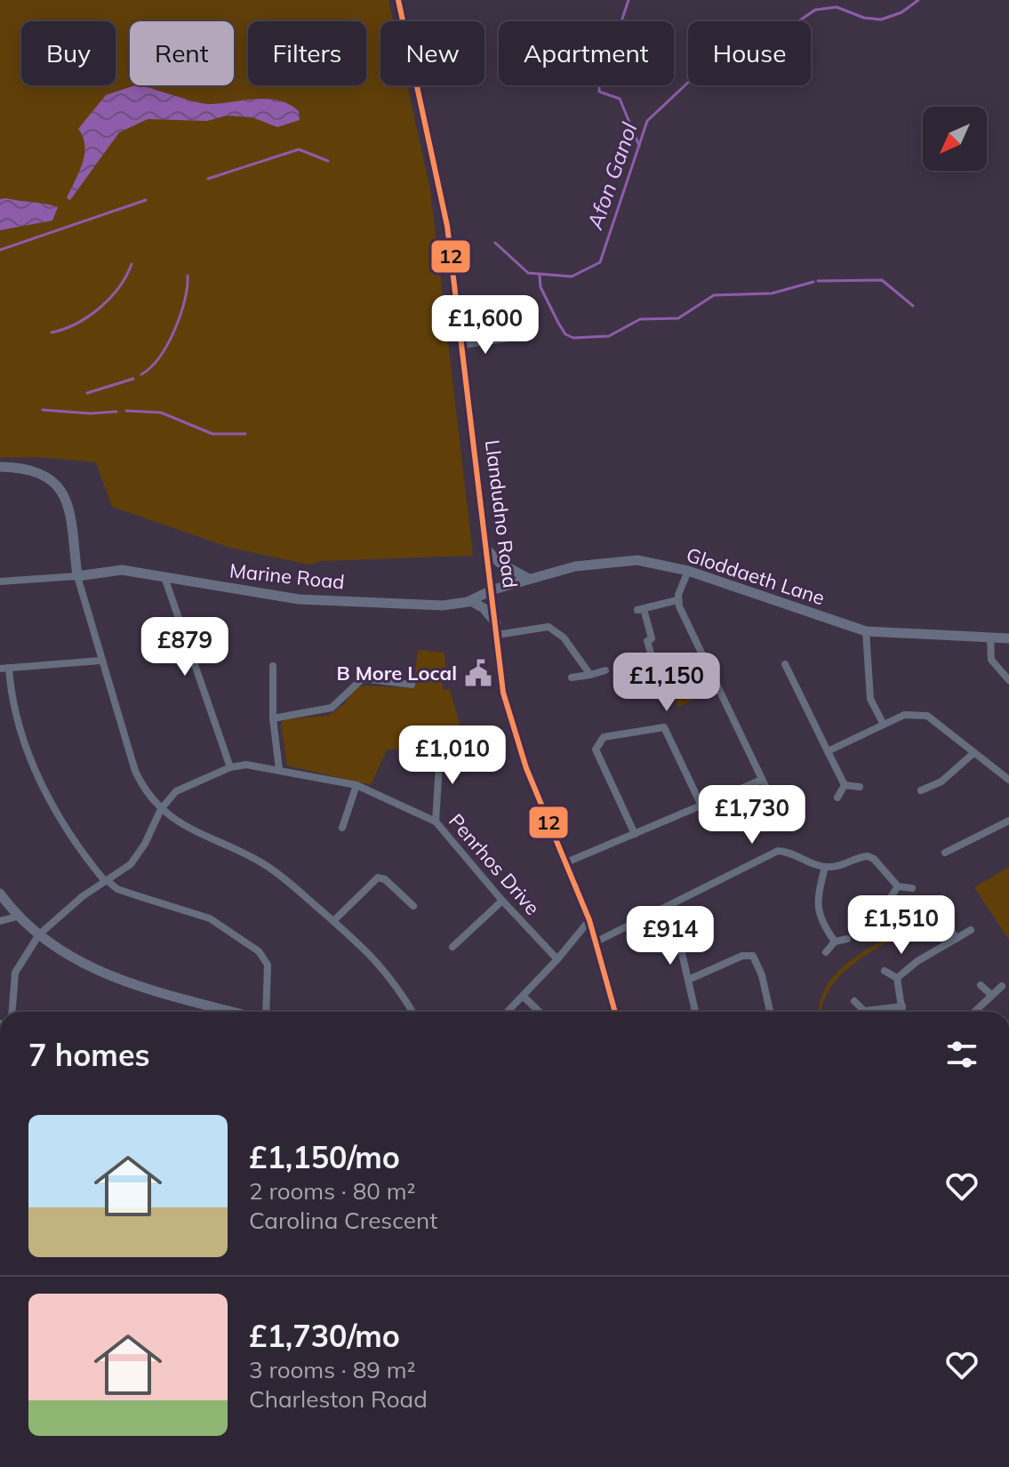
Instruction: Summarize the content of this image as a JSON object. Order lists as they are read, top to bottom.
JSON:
{
  "streets": {
    "street": [
      "Llandudno Road",
      "Marine Road",
      "Gloddaeth Lane",
      "Penrhos Drive"
    ]
  },
  "crossings": [
    ["Llandudno Road", "Marine Road"],
    ["Llandudno Road", "Gloddaeth Lane"],
    ["Marine Road", "Gloddaeth Lane"]
  ],
  "water": ["Afon Ganol"],
  "places": {
    "public building": ["B More Local"]
  },
  "lines": ["transit line 12"],
  "north": "bottom left",
  "page": {
    "chip": [
      "Buy",
      "Rent",
      "Filters",
      "New",
      "Apartment",
      "House"
    ],
    "price": [
      "£1,600",
      "£879",
      "£1,150",
      "£1,010",
      "£1,730",
      "£1,510",
      "£914"
    ],
    "heading": "7 homes",
    "list": [
      {
        "name": "£1,150/mo",
        "note": "2 rooms · 80 m² · Carolina Crescent"
      },
      {
        "name": "£1,730/mo",
        "note": "3 rooms · 89 m² · Charleston Road"
      }
    ]
  }
}
